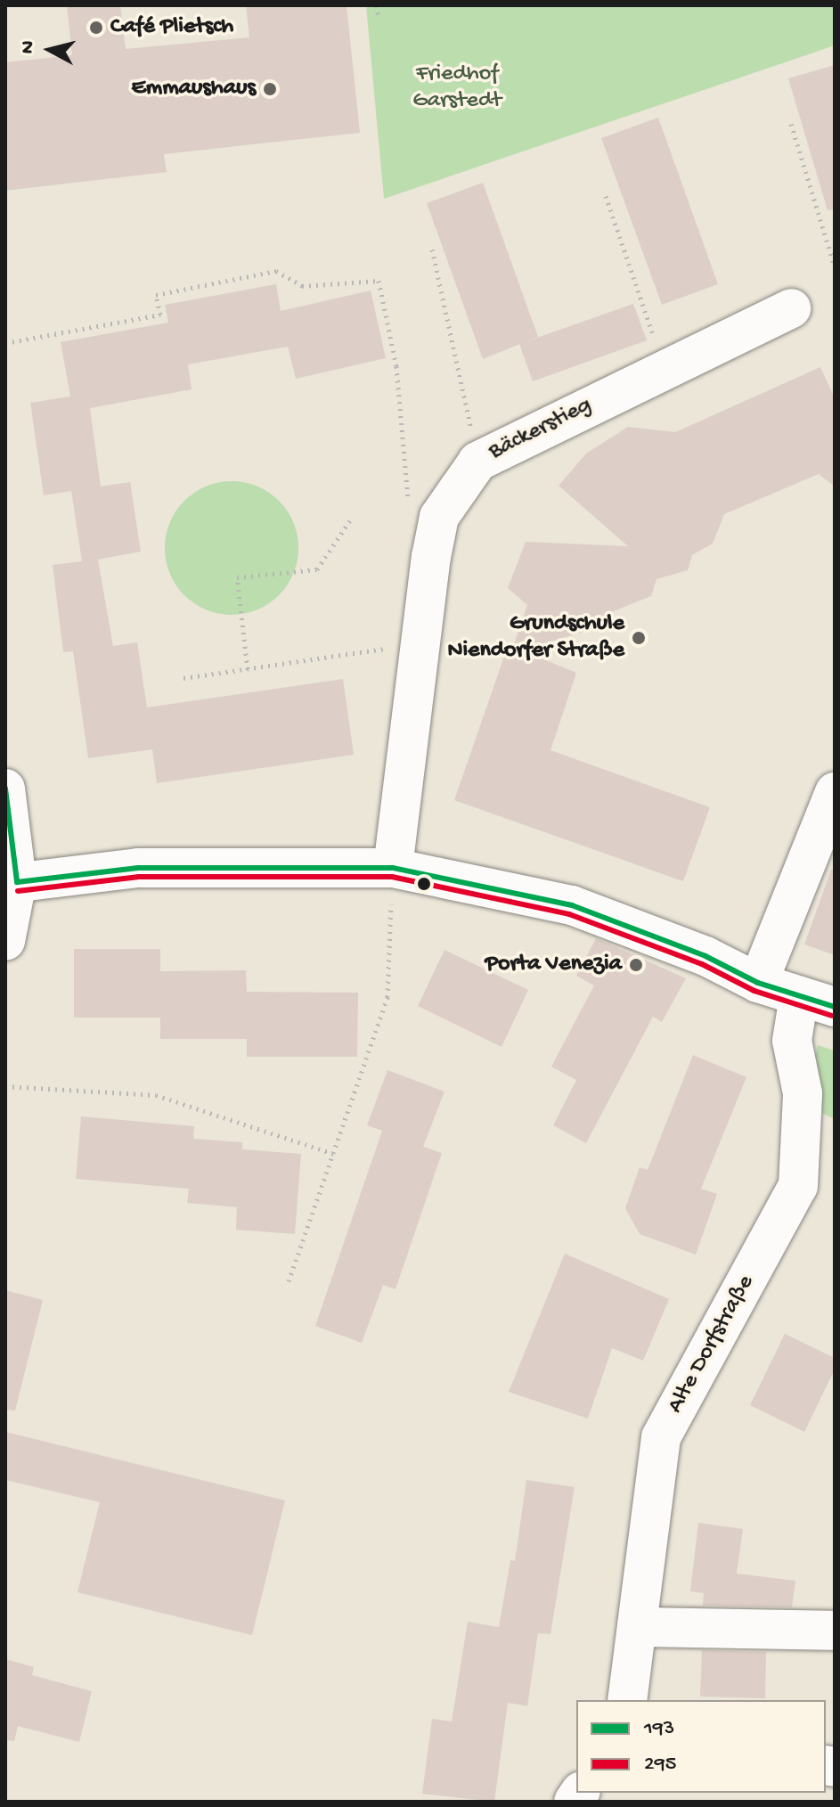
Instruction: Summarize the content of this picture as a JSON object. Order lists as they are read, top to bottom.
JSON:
{
  "streets": {
    "street": ["Bäckerstieg", "Alte Dorfstraße"]
  },
  "parks": ["Friedhof Garstedt"],
  "places": [
    "Café Plietsch",
    "Emmaushaus",
    "Grundschule Niendorfer Straße",
    "Porta Venezia"
  ],
  "lines": ["transit line 193", "transit line 295"],
  "legend": ["193", "295"],
  "north": "left"
}
